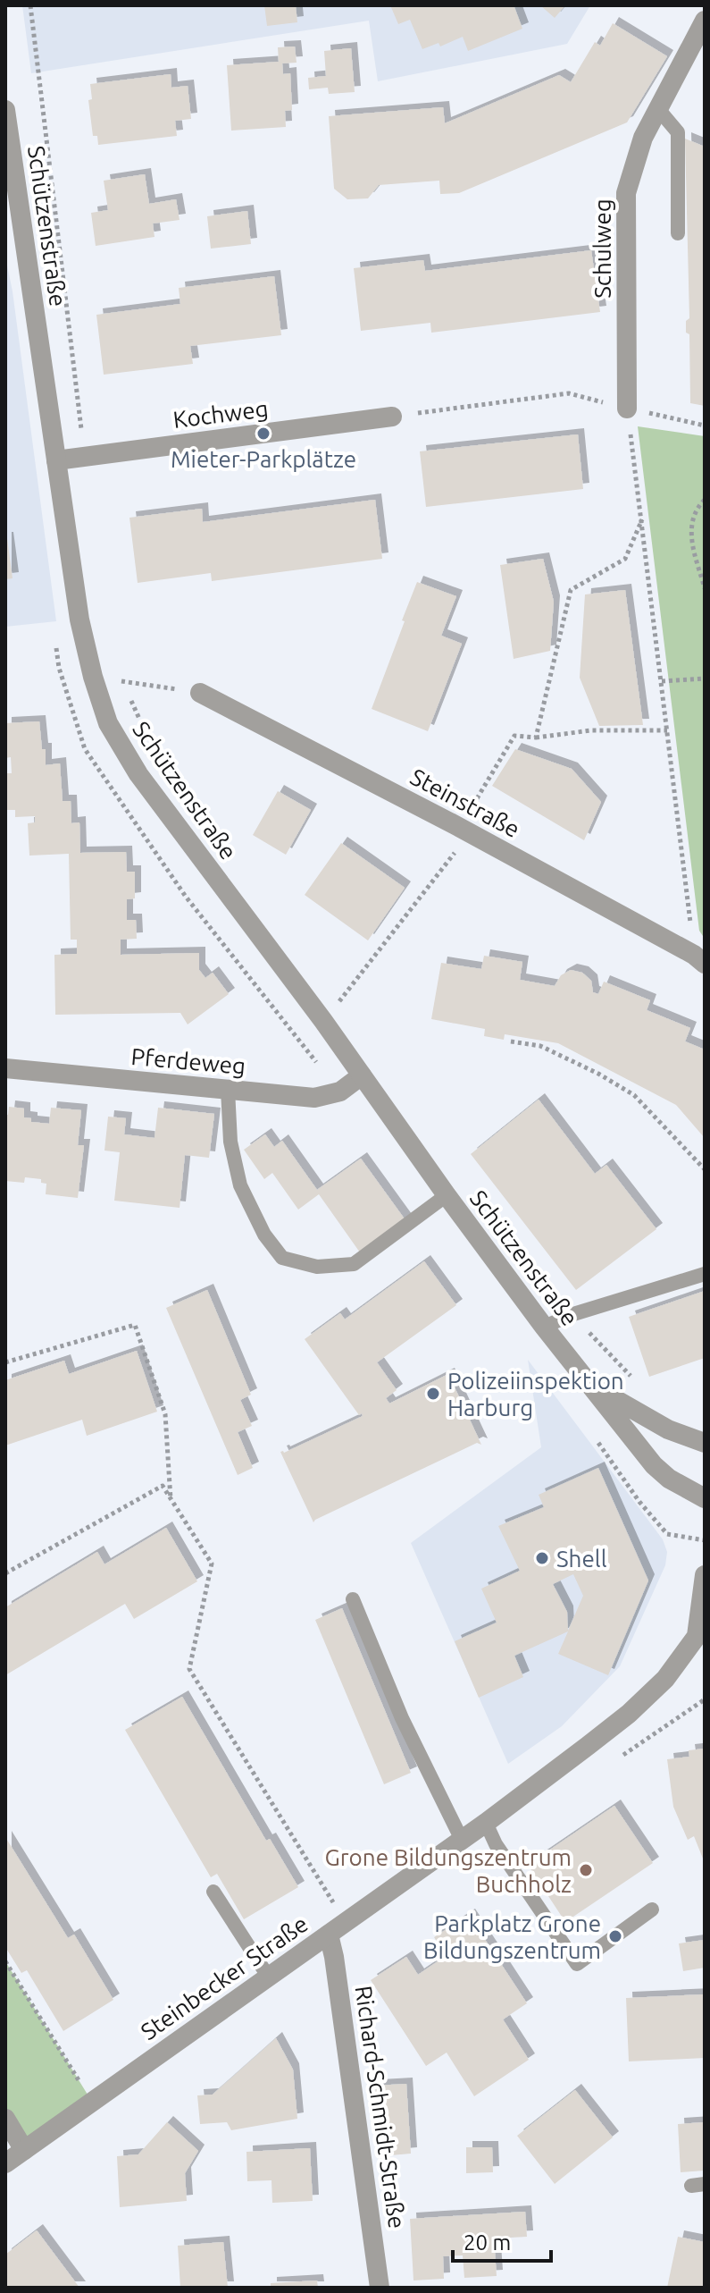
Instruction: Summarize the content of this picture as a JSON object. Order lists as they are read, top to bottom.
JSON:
{
  "streets": {
    "street": [
      "Schützenstraße",
      "Schulweg",
      "Kochweg",
      "Steinstraße",
      "Pferdeweg",
      "Steinbecker Straße",
      "Richard-Schmidt-Straße"
    ]
  },
  "crossings": [
    ["Schützenstraße", "Kochweg"],
    ["Schützenstraße", "Pferdeweg"],
    ["Steinbecker Straße", "Richard-Schmidt-Straße"]
  ],
  "places": [
    "Mieter-Parkplätze",
    "Polizeiinspektion Harburg",
    "Shell",
    "Grone Bildungszentrum Buchholz",
    "Parkplatz Grone Bildungszentrum"
  ],
  "scale_bar": "20 m"
}
